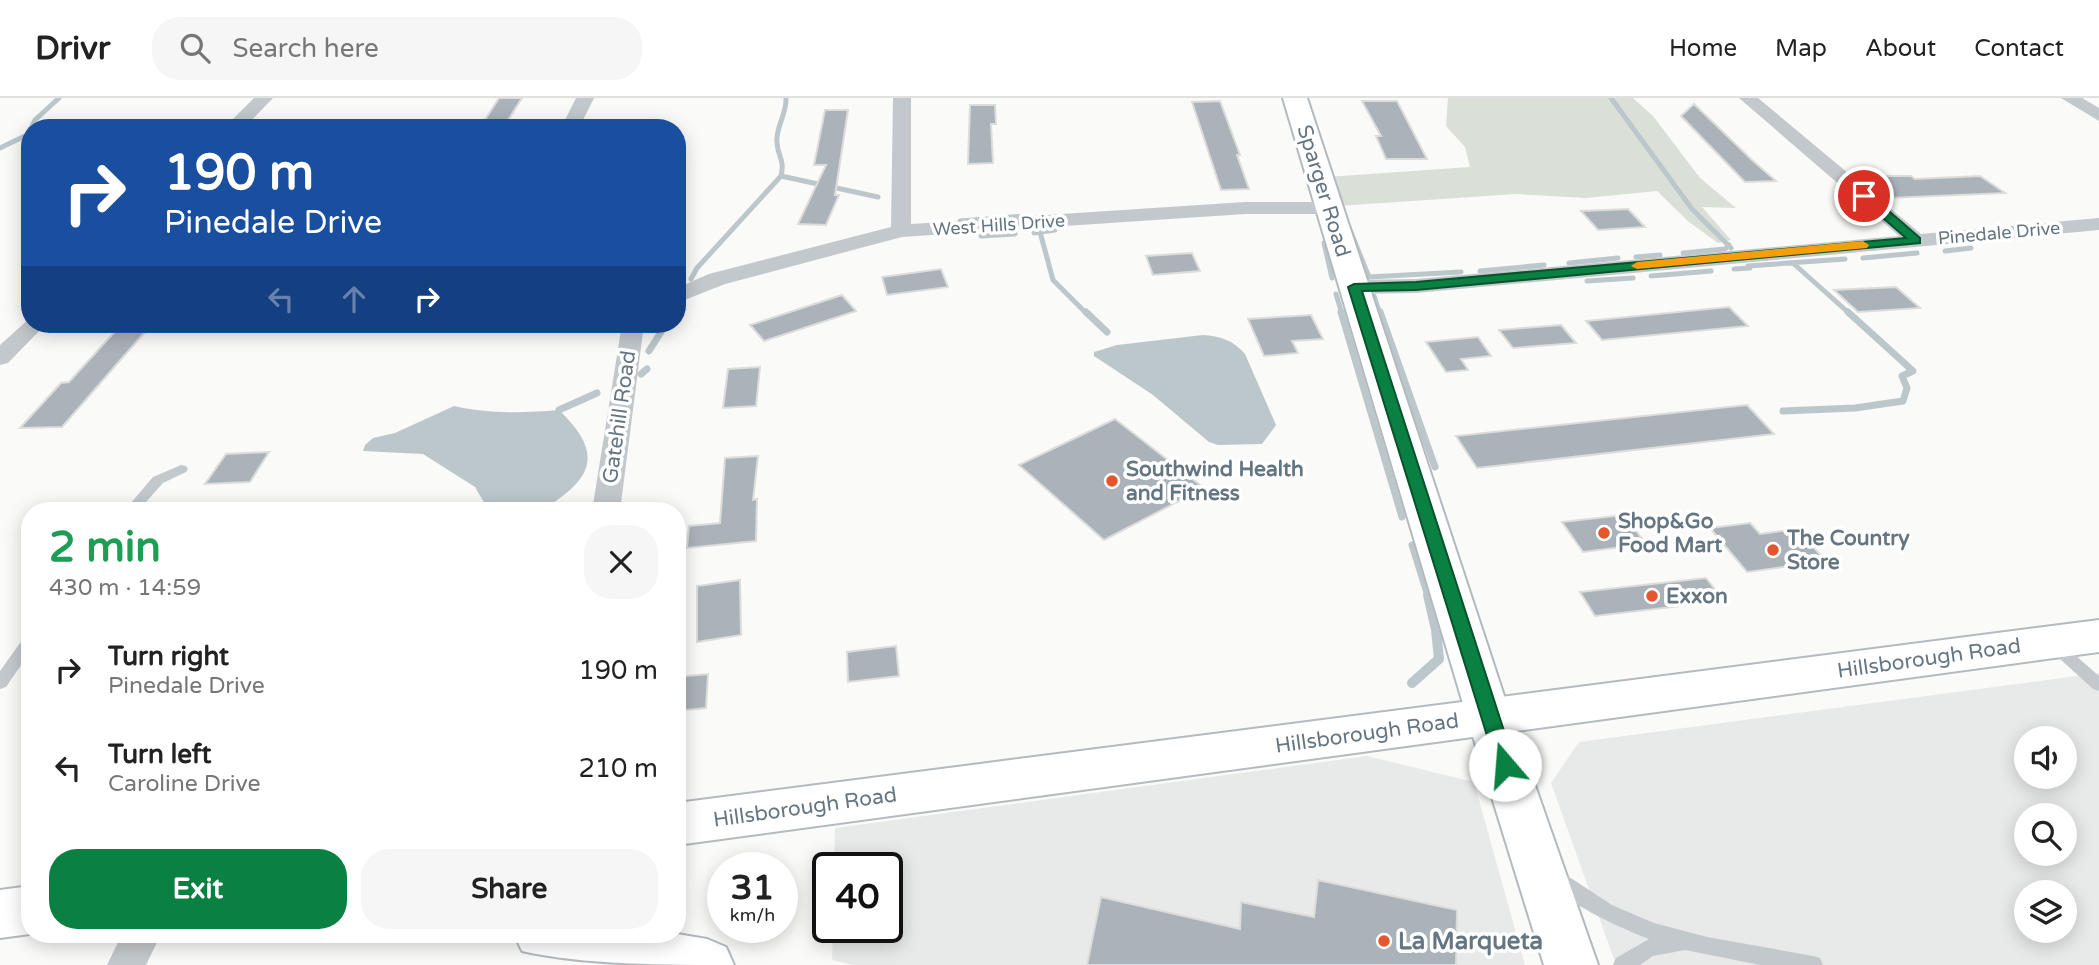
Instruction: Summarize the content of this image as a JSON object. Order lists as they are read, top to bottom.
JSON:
{
  "streets": {
    "street": [
      "Sparger Road",
      "West Hills Drive",
      "Pinedale Drive",
      "Gatehill Road",
      "Hillsborough Road"
    ]
  },
  "crossings": [
    ["Sparger Road", "West Hills Drive"],
    ["Sparger Road", "Pinedale Drive"],
    ["Sparger Road", "Hillsborough Road"]
  ],
  "places": [
    "Southwind Health and Fitness",
    "Shop&Go Food Mart",
    "The Country Store",
    "Exxon",
    "La Marqueta"
  ],
  "page": {
    "header": "Drivr",
    "search": "Search here",
    "nav": [
      "Home",
      "Map",
      "About",
      "Contact"
    ],
    "turn": ["190 m", "Pinedale Drive"],
    "heading": ["2 min", "430 m · 14:59"],
    "list": [
      {
        "name": "Turn right",
        "note": "Pinedale Drive",
        "value": "190 m"
      },
      {
        "name": "Turn left",
        "note": "Caroline Drive",
        "value": "210 m"
      }
    ],
    "buttons": ["Exit", "Share"],
    "speed": "31 km/h",
    "limit": "40"
  }
}
